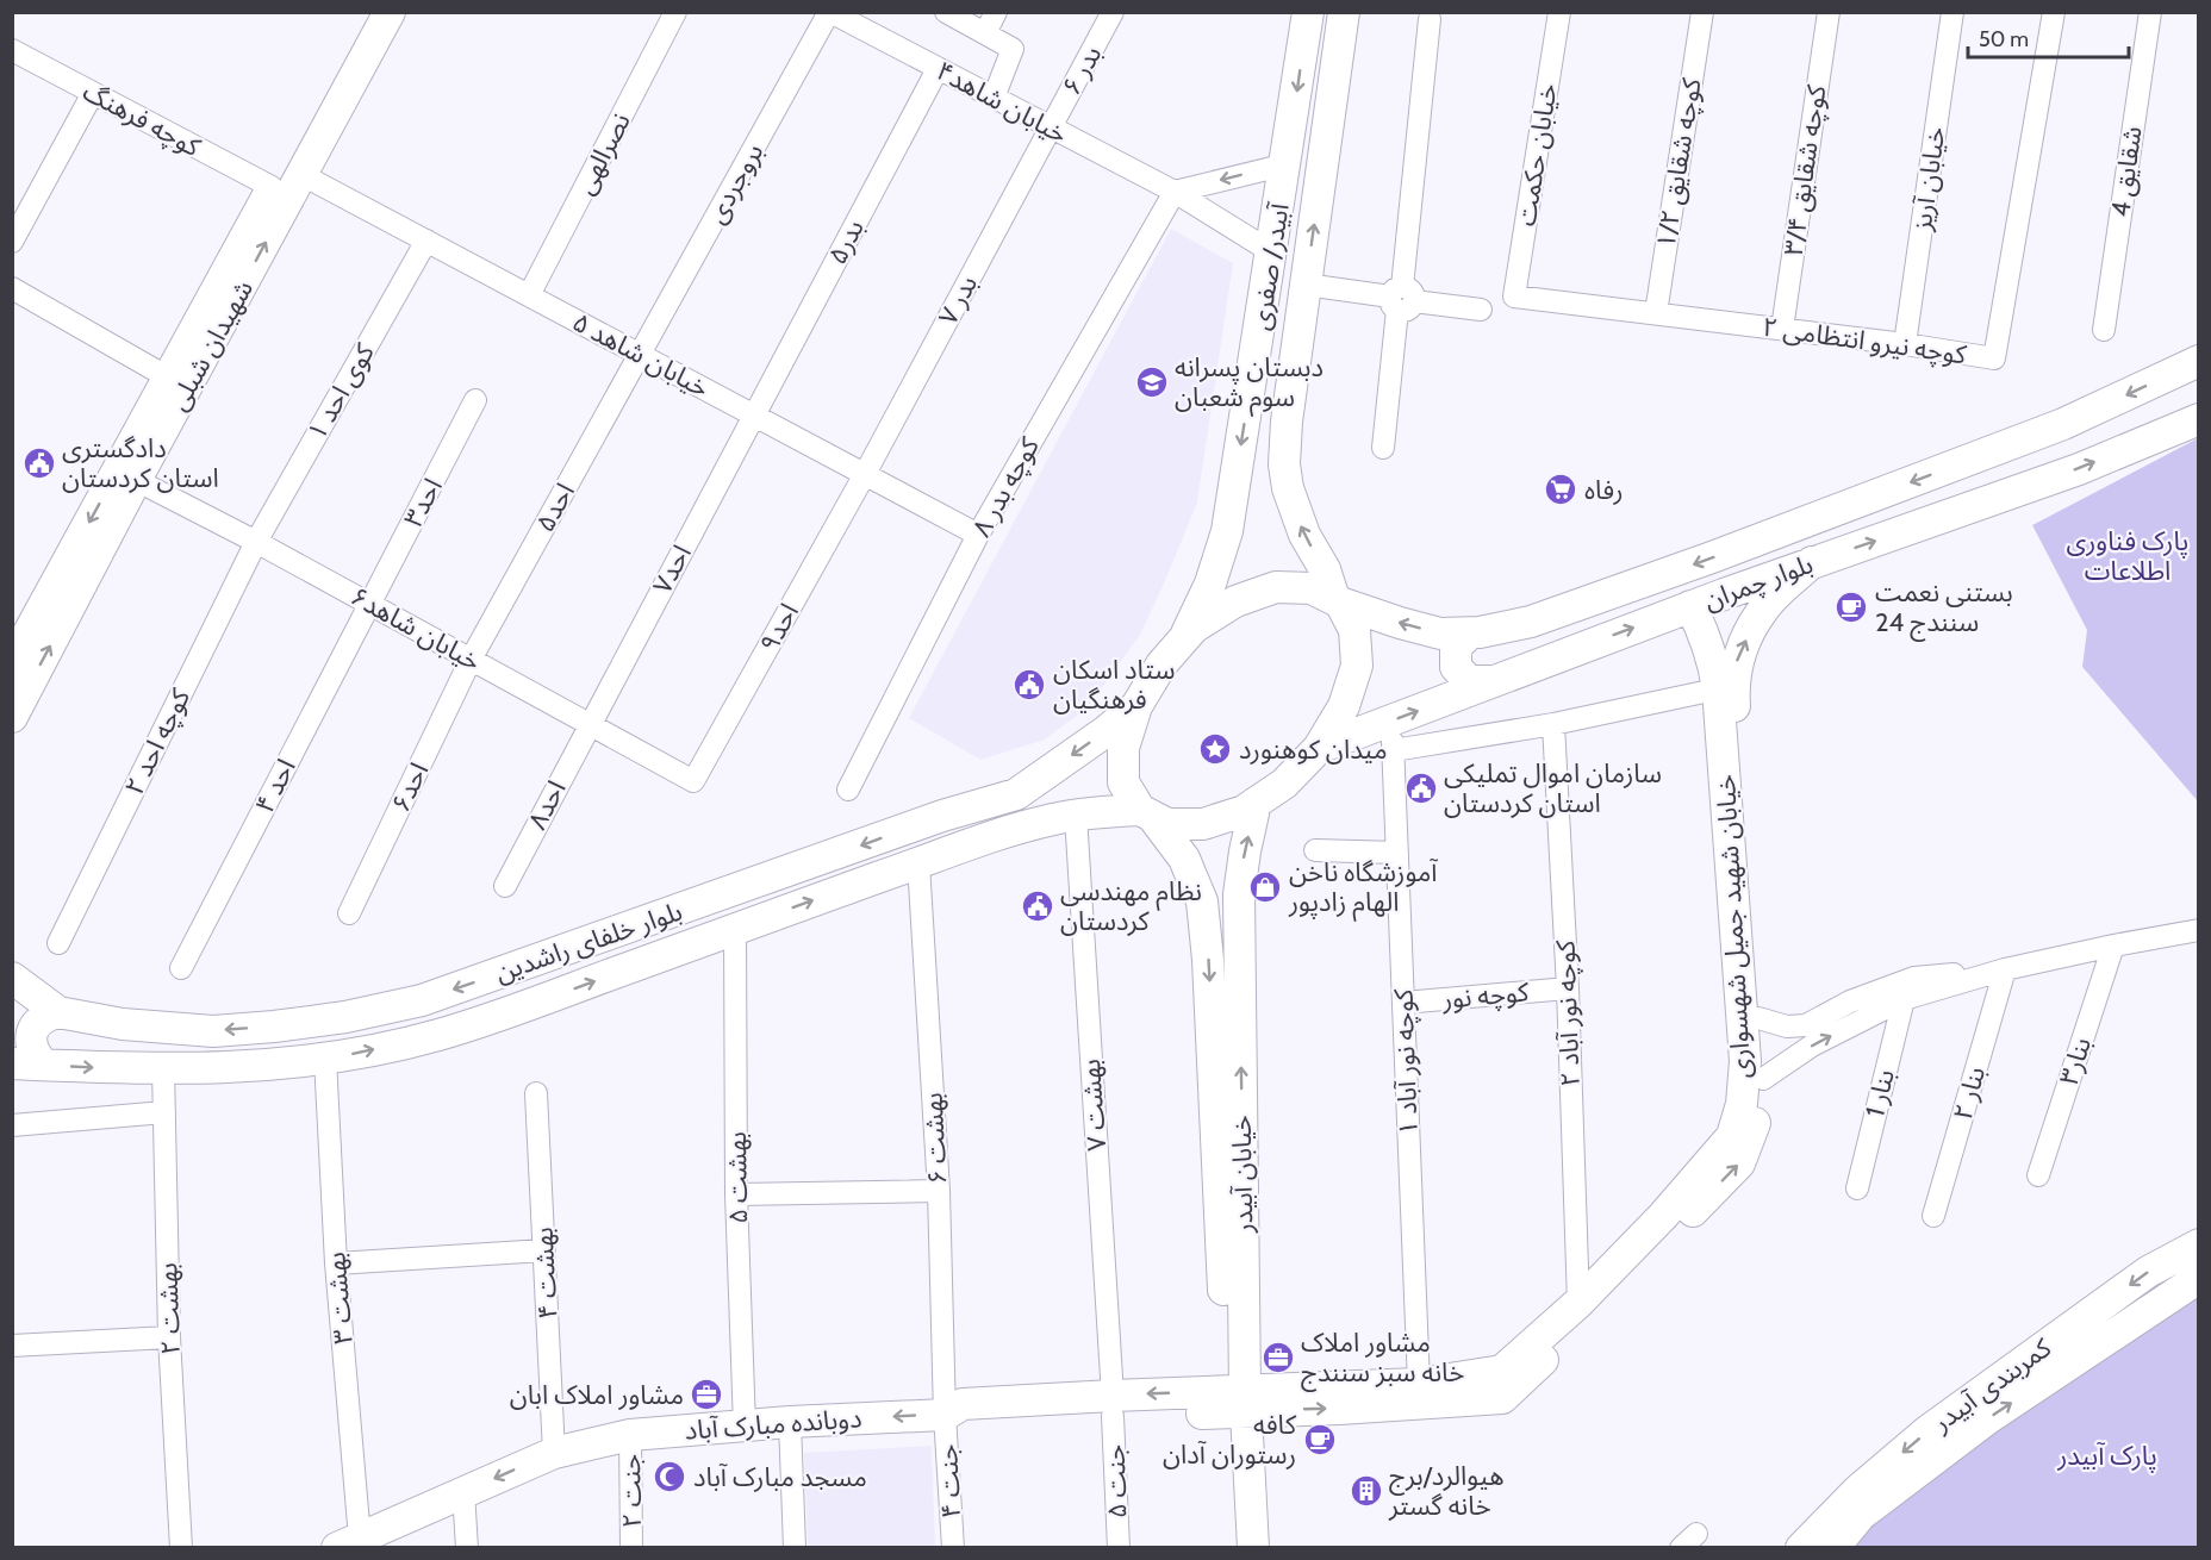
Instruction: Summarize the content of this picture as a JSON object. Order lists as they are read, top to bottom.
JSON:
{
  "streets": {
    "main road": [
      "آبیدر/ صفری",
      "شهیدان شبلی",
      "بلوار چمران",
      "خیابان شهید جمیل شهسواری",
      "بلوار خلفای راشدین",
      "خیابان آبیدر",
      "کمربندی آبیدر",
      "دوبانده مبارک آباد"
    ],
    "street": [
      "بدر ۶",
      "خیابان شاهد۴",
      "کوچه فرهنگ",
      "نصرالهی",
      "خیابان حکمت",
      "کوچه شقایق ۱/۲",
      "کوچه شقایق ۳/۴",
      "شقایق 4",
      "خیابان آریز",
      "بروجردی",
      "بدر۵",
      "بدر ۷",
      "کوچه نیرو انتظامی ۲",
      "خیابان شاهد ۵",
      "کوی احد ۱",
      "کوچه بدر ۸",
      "احد۳",
      "احد۵",
      "احد۷",
      "احد۹",
      "خیابان شاهد۶",
      "کوچه احد ۲",
      "احد ۴",
      "احد۶",
      "احد۸",
      "کوچه نور",
      "کوچه نور آباد ۲",
      "بنار۳",
      "کوچه نور آباد ۱",
      "بنار 1",
      "بنار ۲",
      "بهشت ۷",
      "بهشت ۶",
      "بهشت ۵",
      "بهشت ۴",
      "بهشت ۳",
      "بهشت ۲",
      "جنت ۴",
      "جنت ۵",
      "جنت ۲"
    ]
  },
  "crossings": [
    ["بدر ۶", "خیابان شاهد۴"],
    ["بدر ۶", "بدر ۷"],
    ["خیابان شاهد۴", "بروجردی"],
    ["خیابان شاهد۴", "بدر۵"],
    ["خیابان شاهد۴", "آبیدر/ صفری"],
    ["خیابان شاهد۴", "بدر ۷"],
    ["خیابان شاهد۴", "کوچه بدر ۸"],
    ["کوچه فرهنگ", "شهیدان شبلی"],
    ["نصرالهی", "خیابان شاهد ۵"],
    ["خیابان حکمت", "کوچه نیرو انتظامی ۲"],
    ["کوچه شقایق ۱/۲", "کوچه نیرو انتظامی ۲"],
    ["کوچه شقایق ۳/۴", "کوچه نیرو انتظامی ۲"],
    ["خیابان آریز", "کوچه نیرو انتظامی ۲"],
    ["بروجردی", "خیابان شاهد ۵"],
    ["بروجردی", "احد۵"],
    ["بدر۵", "خیابان شاهد ۵"],
    ["بدر۵", "احد۷"],
    ["آبیدر/ صفری", "بلوار چمران"],
    ["آبیدر/ صفری", "بلوار خلفای راشدین"],
    ["آبیدر/ صفری", "خیابان آبیدر"],
    ["بدر ۷", "خیابان شاهد ۵"],
    ["بدر ۷", "احد۹"],
    ["شهیدان شبلی", "خیابان شاهد ۵"],
    ["شهیدان شبلی", "خیابان شاهد۶"],
    ["خیابان شاهد ۵", "کوی احد ۱"],
    ["خیابان شاهد ۵", "کوچه بدر ۸"],
    ["خیابان شاهد ۵", "احد۵"],
    ["خیابان شاهد ۵", "احد۷"],
    ["خیابان شاهد ۵", "احد۹"],
    ["کوی احد ۱", "خیابان شاهد۶"],
    ["کوی احد ۱", "کوچه احد ۲"],
    ["احد۳", "خیابان شاهد۶"],
    ["احد۳", "احد ۴"],
    ["احد۵", "خیابان شاهد۶"],
    ["احد۵", "احد۶"],
    ["احد۷", "خیابان شاهد۶"],
    ["احد۷", "احد۸"],
    ["بلوار چمران", "خیابان شهید جمیل شهسواری"],
    ["بلوار چمران", "بلوار خلفای راشدین"],
    ["بلوار چمران", "خیابان آبیدر"],
    ["احد۹", "خیابان شاهد۶"],
    ["خیابان شاهد۶", "کوچه احد ۲"],
    ["خیابان شاهد۶", "احد ۴"],
    ["خیابان شاهد۶", "احد۶"],
    ["خیابان شاهد۶", "احد۸"],
    ["خیابان شهید جمیل شهسواری", "کوچه نور آباد ۲"],
    ["خیابان شهید جمیل شهسواری", "بنار۳"],
    ["خیابان شهید جمیل شهسواری", "کوچه نور آباد ۱"],
    ["خیابان شهید جمیل شهسواری", "بنار 1"],
    ["خیابان شهید جمیل شهسواری", "بنار ۲"],
    ["خیابان شهید جمیل شهسواری", "خیابان آبیدر"],
    ["خیابان شهید جمیل شهسواری", "دوبانده مبارک آباد"],
    ["بلوار خلفای راشدین", "بهشت ۷"],
    ["بلوار خلفای راشدین", "بهشت ۶"],
    ["بلوار خلفای راشدین", "خیابان آبیدر"],
    ["بلوار خلفای راشدین", "بهشت ۵"],
    ["بلوار خلفای راشدین", "بهشت ۳"],
    ["بلوار خلفای راشدین", "بهشت ۲"],
    ["کوچه نور", "کوچه نور آباد ۲"],
    ["کوچه نور", "کوچه نور آباد ۱"],
    ["کوچه نور آباد ۲", "کوچه نور آباد ۱"],
    ["بهشت ۷", "دوبانده مبارک آباد"],
    ["بهشت ۷", "جنت ۵"],
    ["بهشت ۶", "دوبانده مبارک آباد"],
    ["بهشت ۶", "جنت ۴"],
    ["خیابان آبیدر", "دوبانده مبارک آباد"],
    ["بهشت ۵", "دوبانده مبارک آباد"],
    ["بهشت ۴", "دوبانده مبارک آباد"],
    ["بهشت ۳", "دوبانده مبارک آباد"],
    ["دوبانده مبارک آباد", "جنت ۴"],
    ["دوبانده مبارک آباد", "جنت ۵"],
    ["دوبانده مبارک آباد", "جنت ۲"]
  ],
  "parks": ["پارک فناوری اطلاعات", "پارک آبیدر"],
  "places": {
    "school or university": ["دبستان پسرانه سوم شعبان"],
    "public building": [
      "دادگستری استان کردستان",
      "ستاد اسکان فرهنگیان",
      "سازمان اموال تملیکی استان کردستان",
      "نظام مهندسی کردستان"
    ],
    "supermarket": ["رفاه"],
    "cafe": ["بستنی نعمت سنندج 24", "کافه رستوران آدان"],
    "place": ["میدان کوهنورد"],
    "shop": ["آموزشگاه ناخن الهام زادپور"],
    "office": ["مشاور املاک خانه سبز سنندج", "مشاور املاک ابان"],
    "mosque": ["مسجد مبارک آباد"],
    "building": ["هیوالرد/برج خانه گستر"]
  },
  "scale_bar": "50 m"
}
